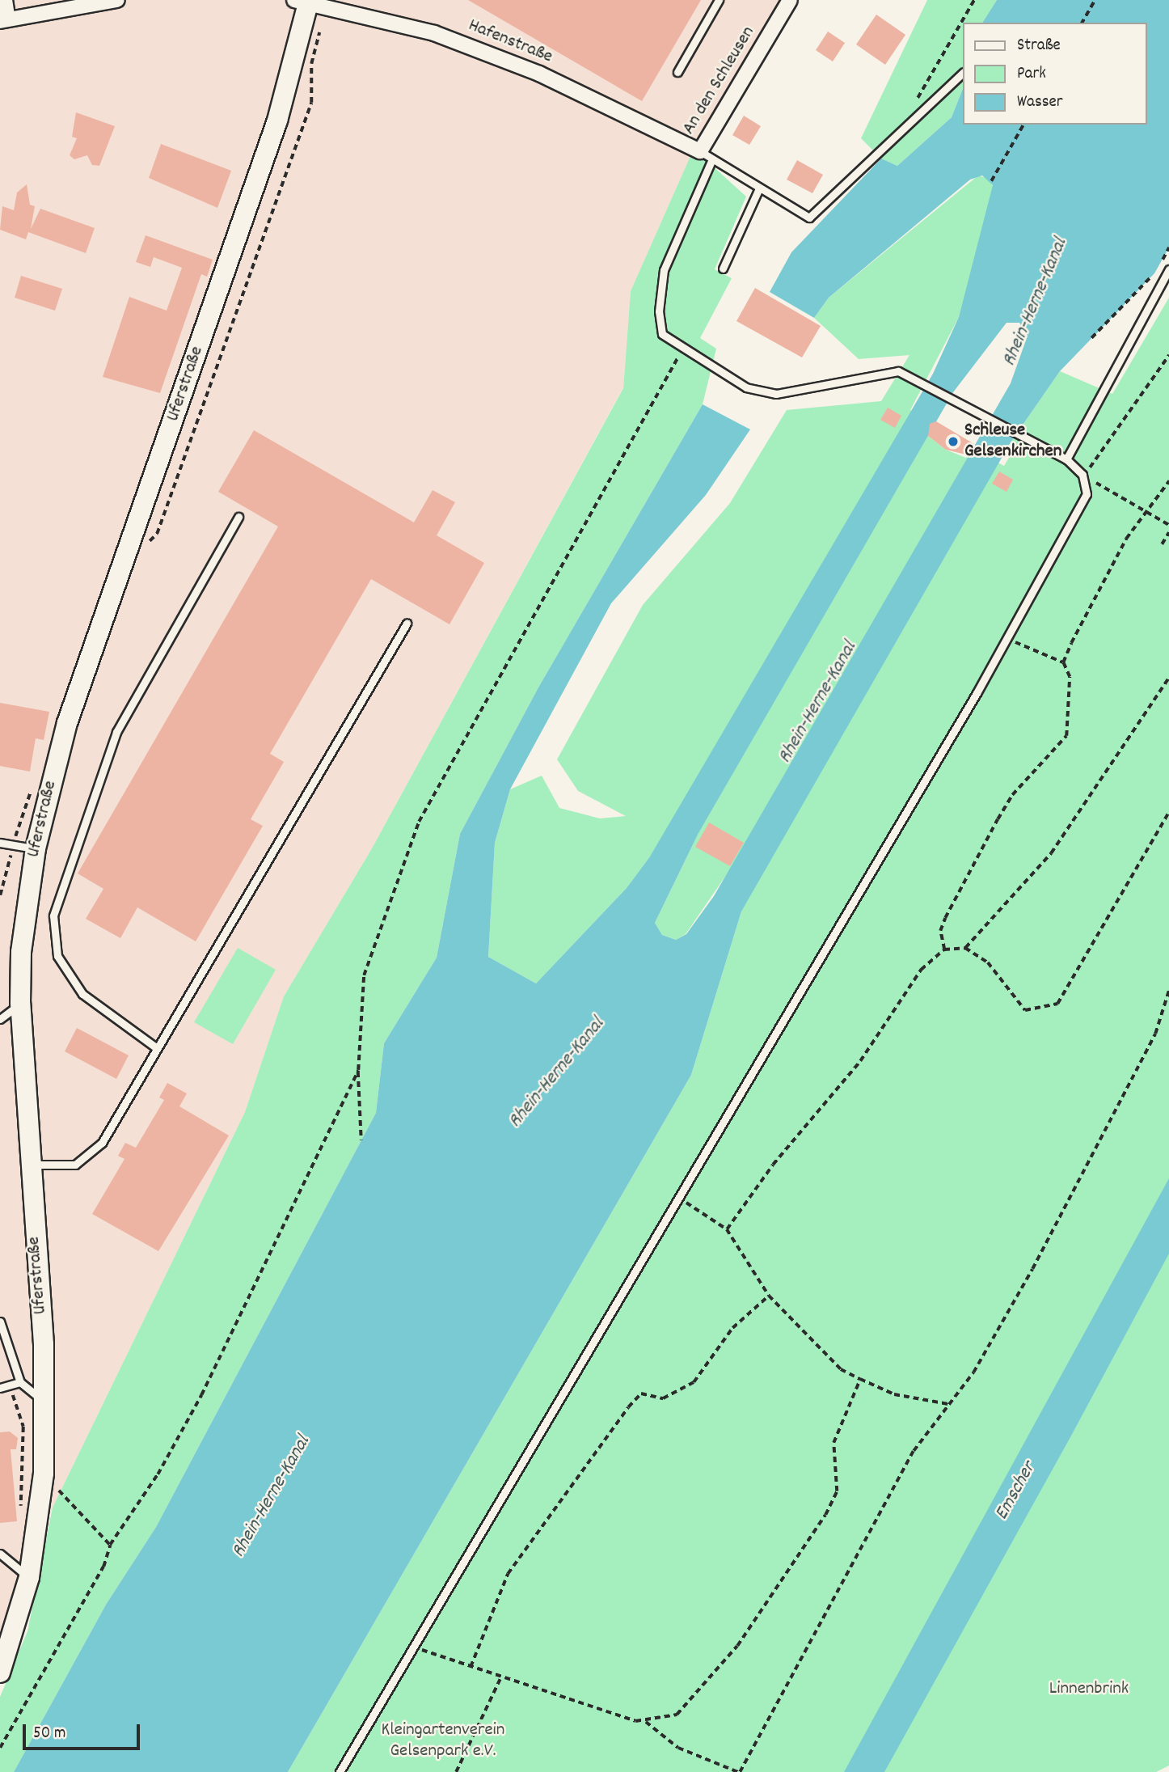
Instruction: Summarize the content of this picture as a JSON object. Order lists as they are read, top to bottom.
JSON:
{
  "streets": {
    "main road": ["Uferstraße"],
    "street": ["Hafenstraße", "An den Schleusen"]
  },
  "crossings": [
    ["Hafenstraße", "An den Schleusen"],
    ["Hafenstraße", "Uferstraße"]
  ],
  "water": ["Rhein-Herne-Kanal", "Emscher"],
  "parks": ["Linnenbrink", "Kleingartenverein Gelsenpark e.V."],
  "places": ["Schleuse Gelsenkirchen"],
  "legend": ["Straße", "Park", "Wasser"],
  "scale_bar": "50 m"
}
